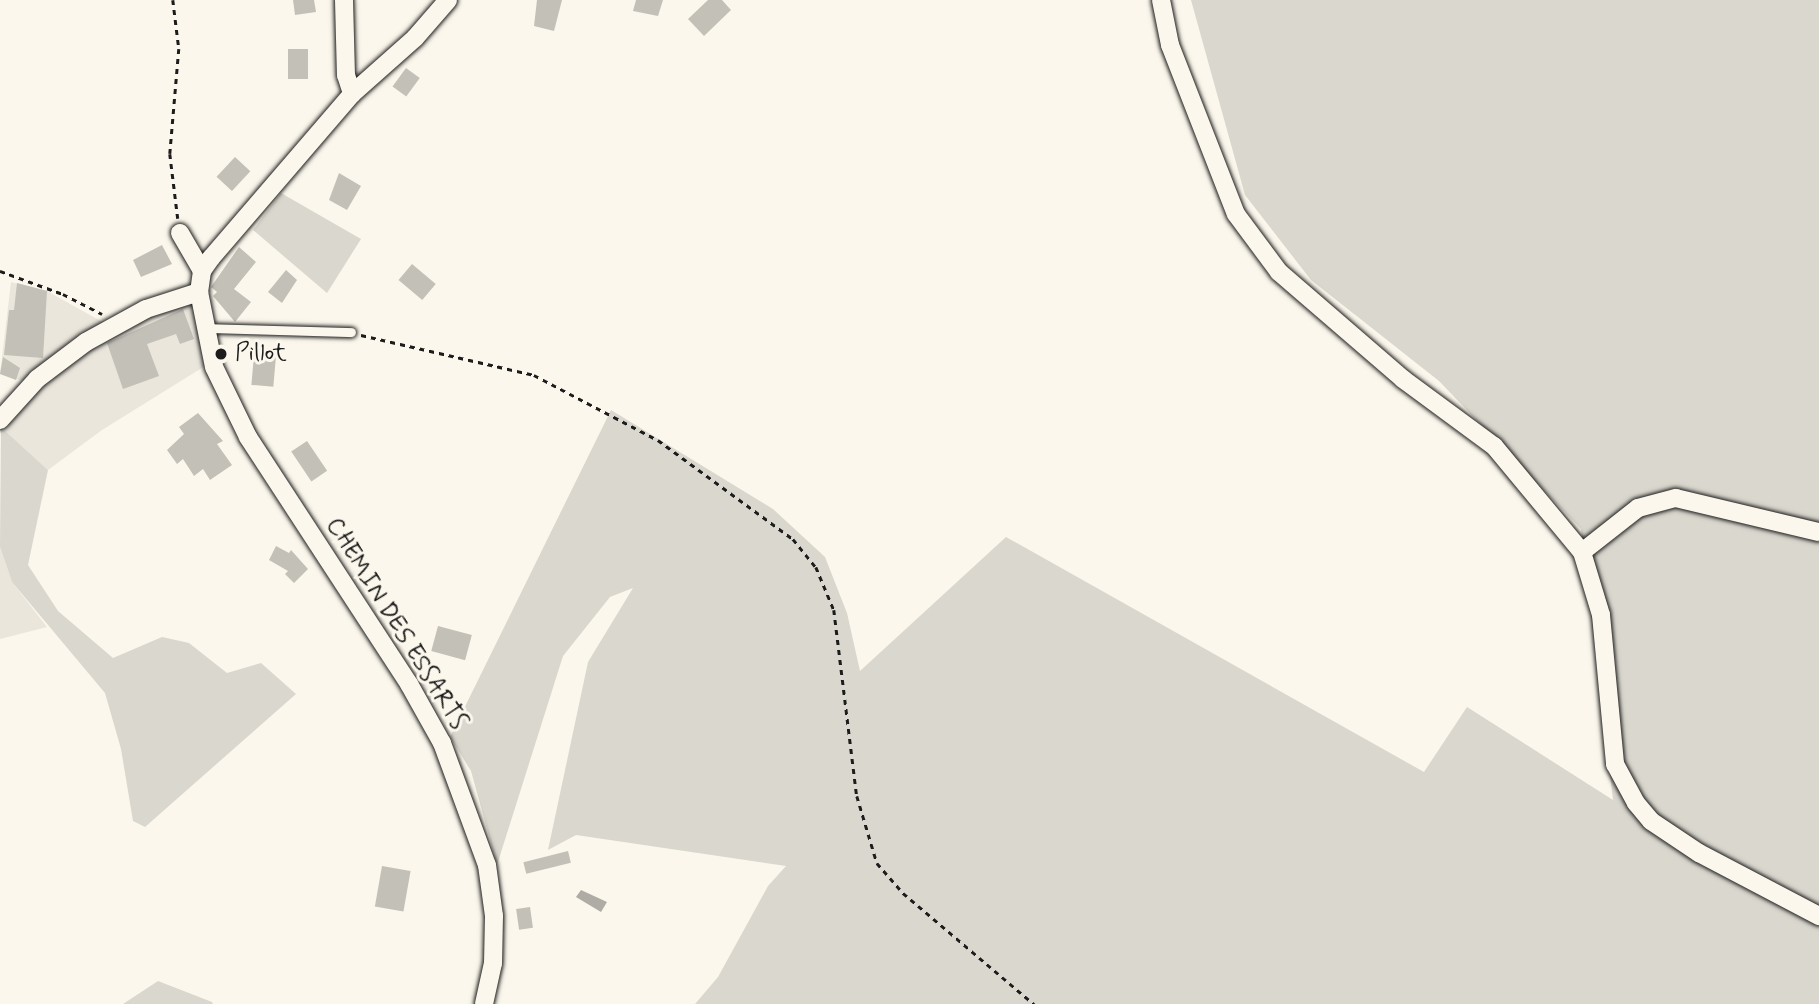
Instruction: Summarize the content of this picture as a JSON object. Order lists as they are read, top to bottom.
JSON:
{
  "streets": {
    "street": ["CHEMIN DES ESSARTS"]
  },
  "places": ["Pillot"]
}
